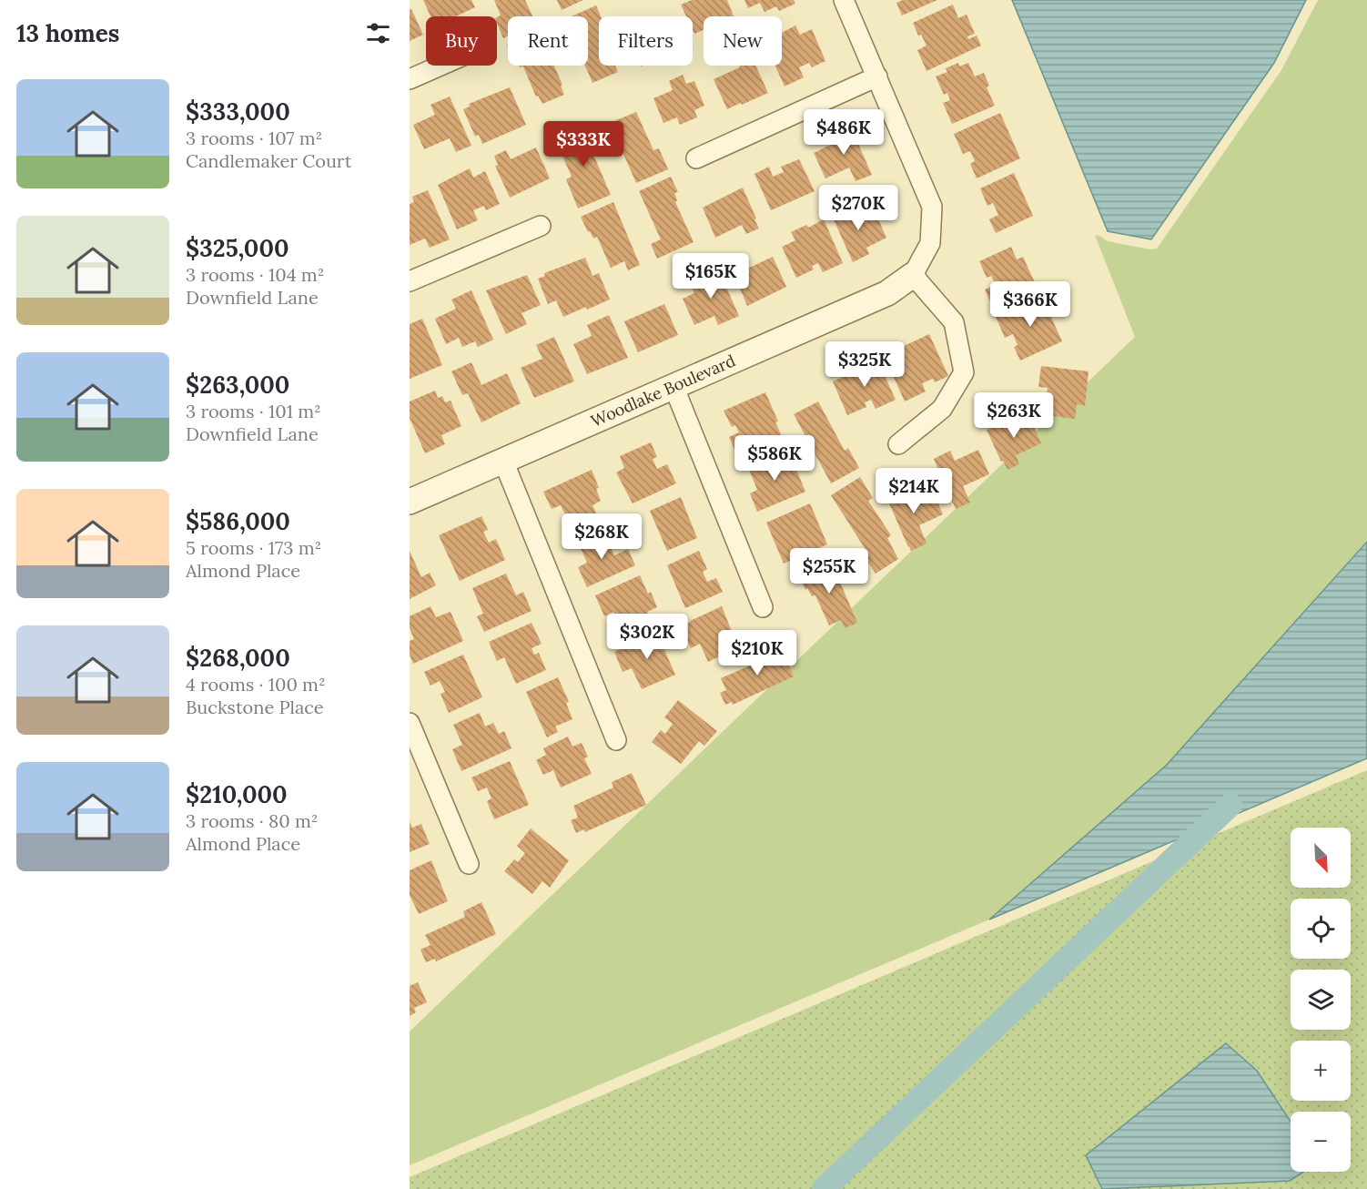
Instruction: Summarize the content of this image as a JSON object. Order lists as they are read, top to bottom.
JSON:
{
  "streets": {
    "street": ["Woodlake Boulevard"]
  },
  "north": "bottom right",
  "page": {
    "heading": "13 homes",
    "chip": [
      "Buy",
      "Rent",
      "Filters",
      "New"
    ],
    "list": [
      {
        "name": "$333,000",
        "note": "3 rooms · 107 m² · Candlemaker Court"
      },
      {
        "name": "$325,000",
        "note": "3 rooms · 104 m² · Downfield Lane"
      },
      {
        "name": "$263,000",
        "note": "3 rooms · 101 m² · Downfield Lane"
      },
      {
        "name": "$586,000",
        "note": "5 rooms · 173 m² · Almond Place"
      },
      {
        "name": "$268,000",
        "note": "4 rooms · 100 m² · Buckstone Place"
      },
      {
        "name": "$210,000",
        "note": "3 rooms · 80 m² · Almond Place"
      }
    ],
    "price": [
      "$486K",
      "$333K",
      "$270K",
      "$165K",
      "$366K",
      "$325K",
      "$263K",
      "$586K",
      "$214K",
      "$268K",
      "$255K",
      "$302K",
      "$210K"
    ],
    "map_buttons": ["+", "−"]
  }
}
